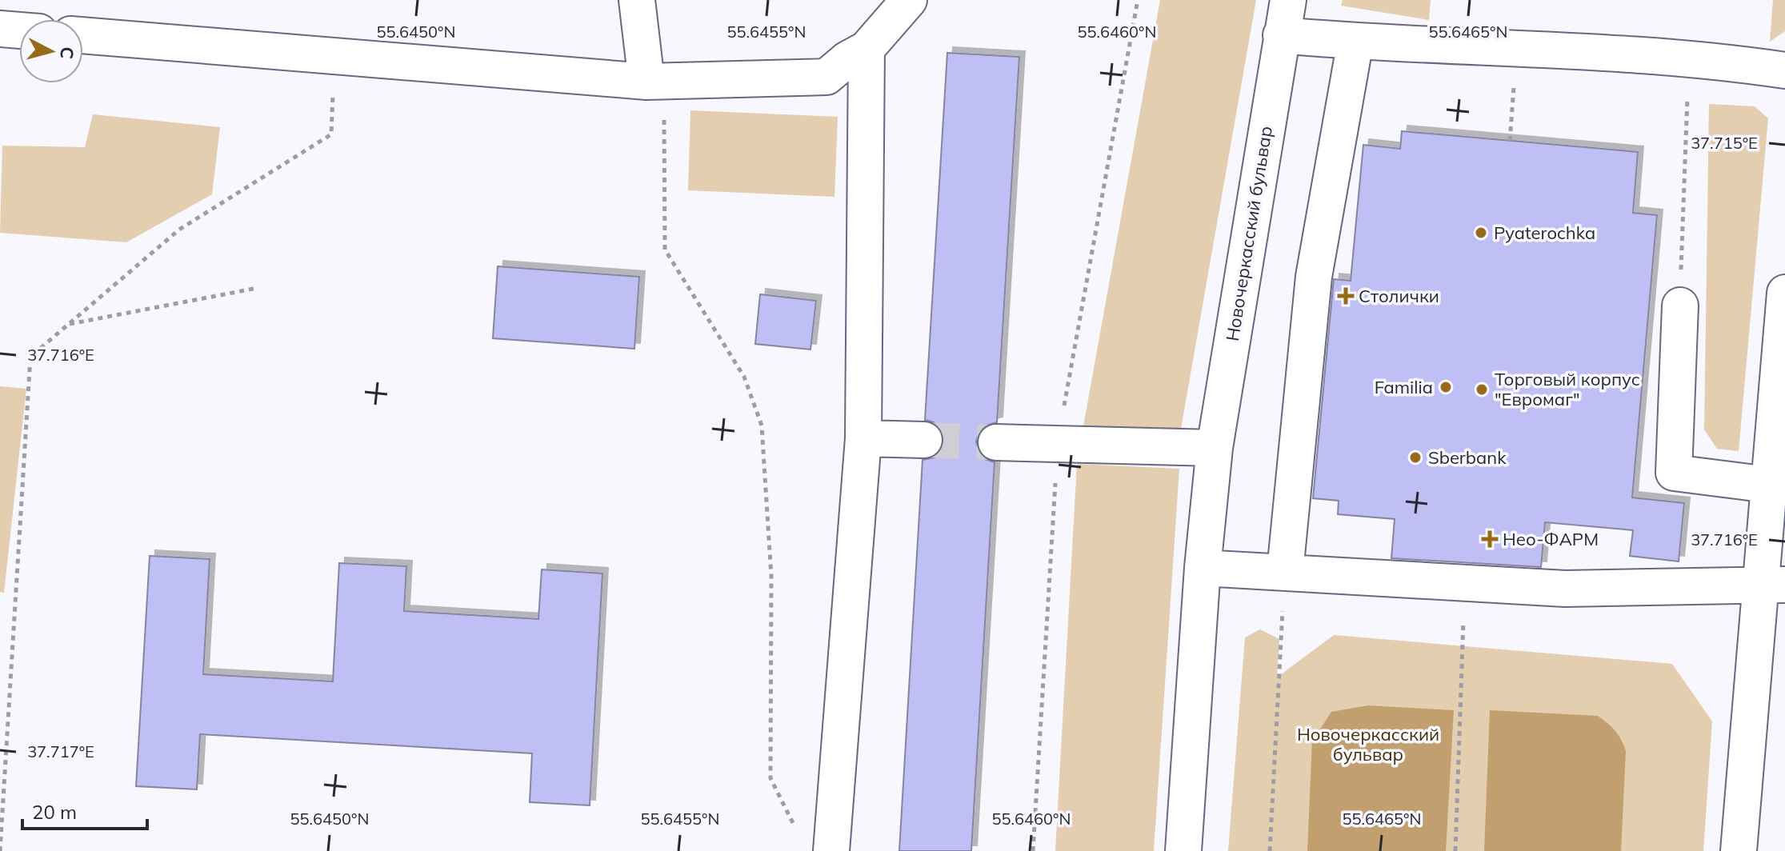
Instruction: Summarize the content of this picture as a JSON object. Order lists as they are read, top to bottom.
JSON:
{
  "streets": {
    "street": ["Новочеркасский бульвар"]
  },
  "parks": ["Новочеркасский бульвар"],
  "places": {
    "other": [
      "Pyaterochka",
      "Familia",
      "Торговый корпус \"Евромаг\"",
      "Sberbank"
    ],
    "health": ["Столички", "Нео-ФАРМ"]
  },
  "scale_bar": "20 m",
  "north": "right",
  "coordinates": [
    "55.6450°N",
    "55.6455°N",
    "55.6460°N",
    "55.6465°N",
    "37.715°E",
    "37.716°E",
    "37.717°E"
  ]
}
